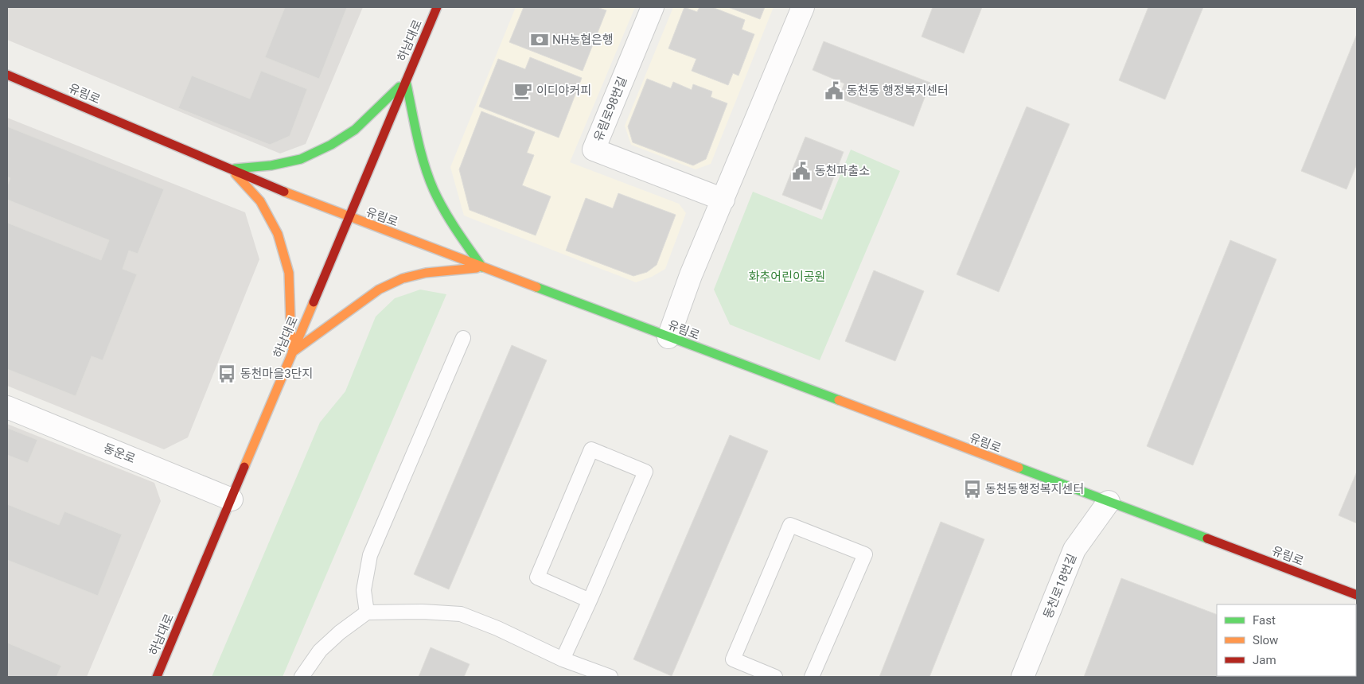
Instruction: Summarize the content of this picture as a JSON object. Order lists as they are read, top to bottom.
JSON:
{
  "streets": {
    "street": [
      "하남대로",
      "유림로",
      "유림로98번길",
      "동운로",
      "동천로18번길"
    ]
  },
  "crossings": [
    ["하남대로", "유림로"],
    ["하남대로", "동운로"],
    ["유림로", "동천로18번길"]
  ],
  "parks": ["화추어린이공원"],
  "places": {
    "bank": ["NH농협은행"],
    "cafe": ["이디야커피"],
    "public building": ["동천동 행정복지센터", "동천파출소"],
    "bus stop": ["동천마을3단지", "동천동행정복지센터"]
  },
  "legend": ["Fast", "Slow", "Jam"]
}
